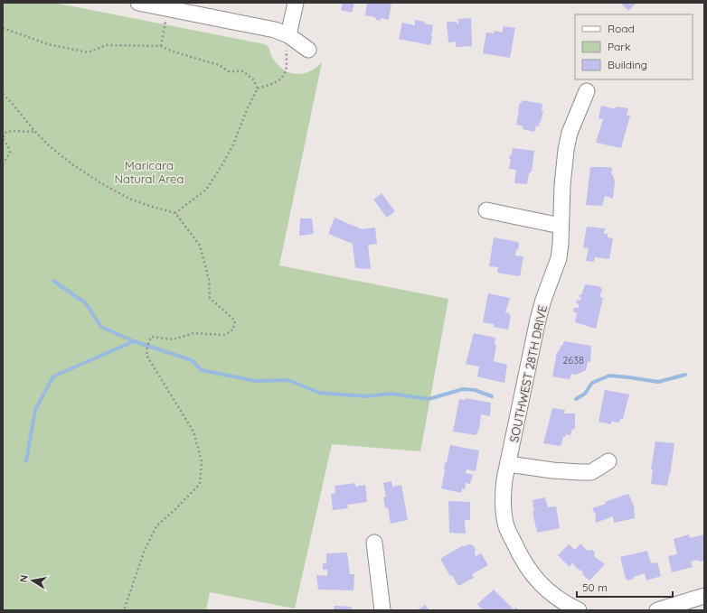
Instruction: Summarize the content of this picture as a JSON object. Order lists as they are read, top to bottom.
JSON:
{
  "streets": {
    "street": ["SOUTHWEST 28TH DRIVE"]
  },
  "parks": ["Maricara Natural Area"],
  "house_numbers": ["2638"],
  "legend": ["Road", "Park", "Building"],
  "scale_bar": "50 m",
  "north": "left"
}
